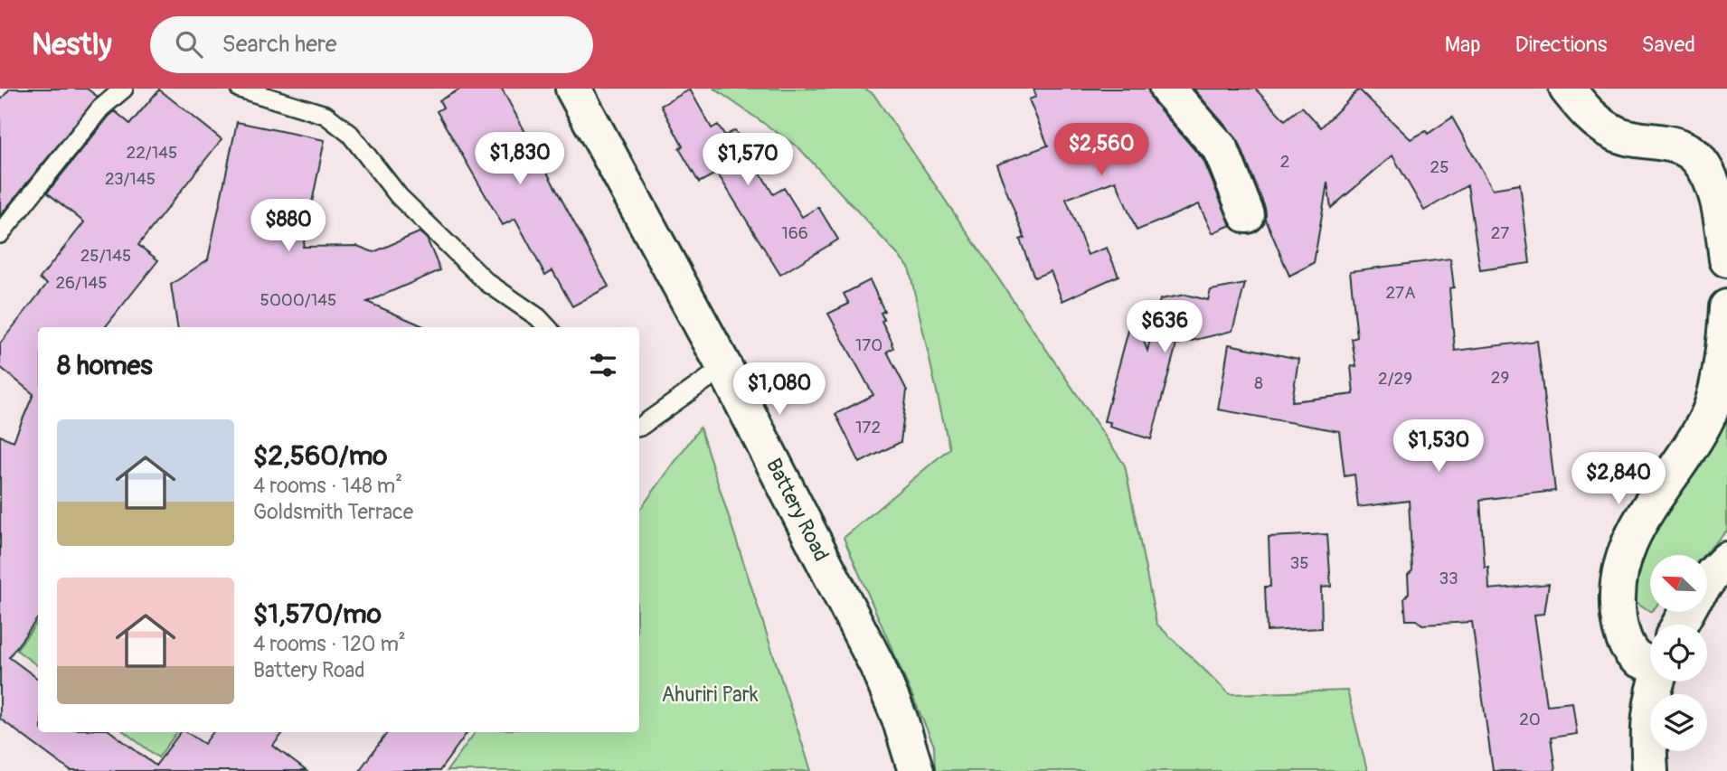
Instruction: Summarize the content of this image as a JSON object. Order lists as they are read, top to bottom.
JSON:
{
  "streets": {
    "street": ["Battery Road"]
  },
  "parks": ["Ahuriri Park"],
  "house_numbers": [
    "22/145",
    "2",
    "25",
    "23/145",
    "166",
    "27",
    "25/145",
    "26/145",
    "27A",
    "5000/145",
    "170",
    "29",
    "2/29",
    "8",
    "172",
    "35",
    "33",
    "20"
  ],
  "north": "top left",
  "page": {
    "header": "Nestly",
    "search": "Search here",
    "nav": ["Map", "Directions", "Saved"],
    "price": [
      "$2,560",
      "$1,830",
      "$1,570",
      "$880",
      "$636",
      "$1,080",
      "$1,530",
      "$2,840"
    ],
    "heading": "8 homes",
    "list": [
      {
        "name": "$2,560/mo",
        "note": "4 rooms · 148 m² · Goldsmith Terrace"
      },
      {
        "name": "$1,570/mo",
        "note": "4 rooms · 120 m² · Battery Road"
      }
    ]
  }
}
